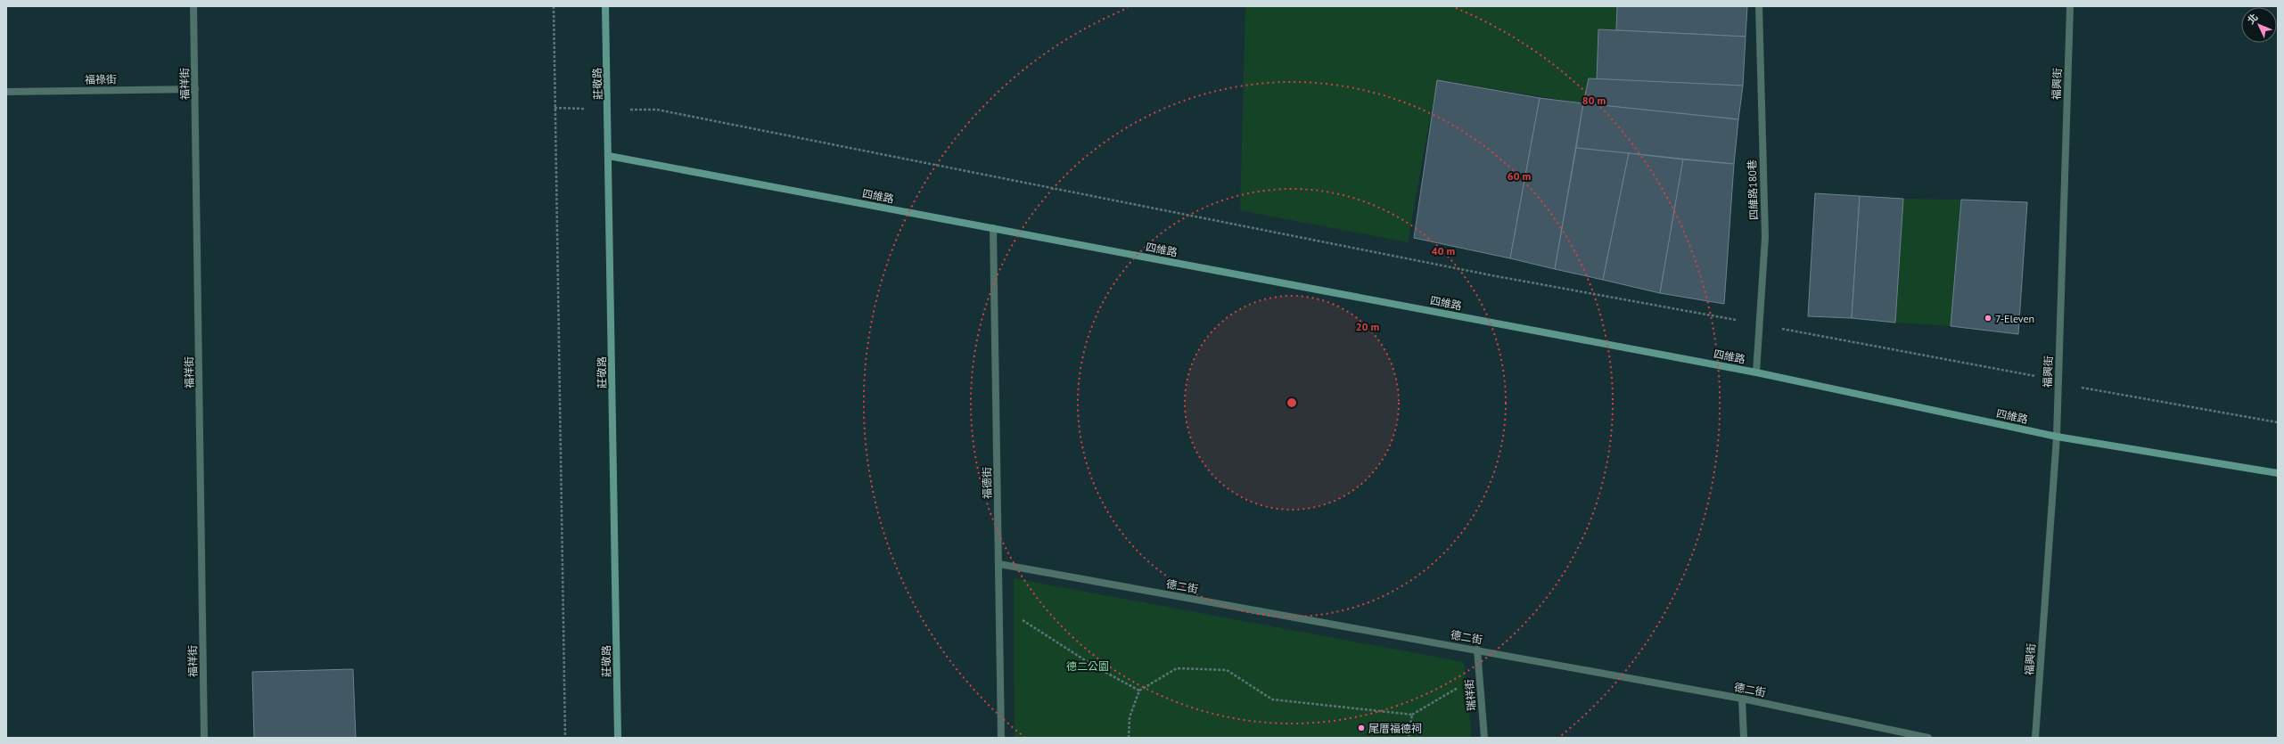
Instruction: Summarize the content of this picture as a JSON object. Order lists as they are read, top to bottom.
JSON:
{
  "streets": {
    "street": [
      "福祿街",
      "福祥街",
      "莊敬路",
      "福興街",
      "四維路180巷",
      "四維路",
      "福德街",
      "德二街",
      "瑞祥街"
    ]
  },
  "crossings": [
    ["福祿街", "福祥街"],
    ["莊敬路", "四維路"],
    ["福興街", "四維路"],
    ["四維路180巷", "四維路"],
    ["四維路", "福德街"],
    ["福德街", "德二街"],
    ["德二街", "瑞祥街"]
  ],
  "parks": ["德二公園"],
  "places": ["7-Eleven", "尾厝福德祠"],
  "north": "top left",
  "rings": [
    "80 m",
    "60 m",
    "40 m",
    "20 m"
  ]
}
